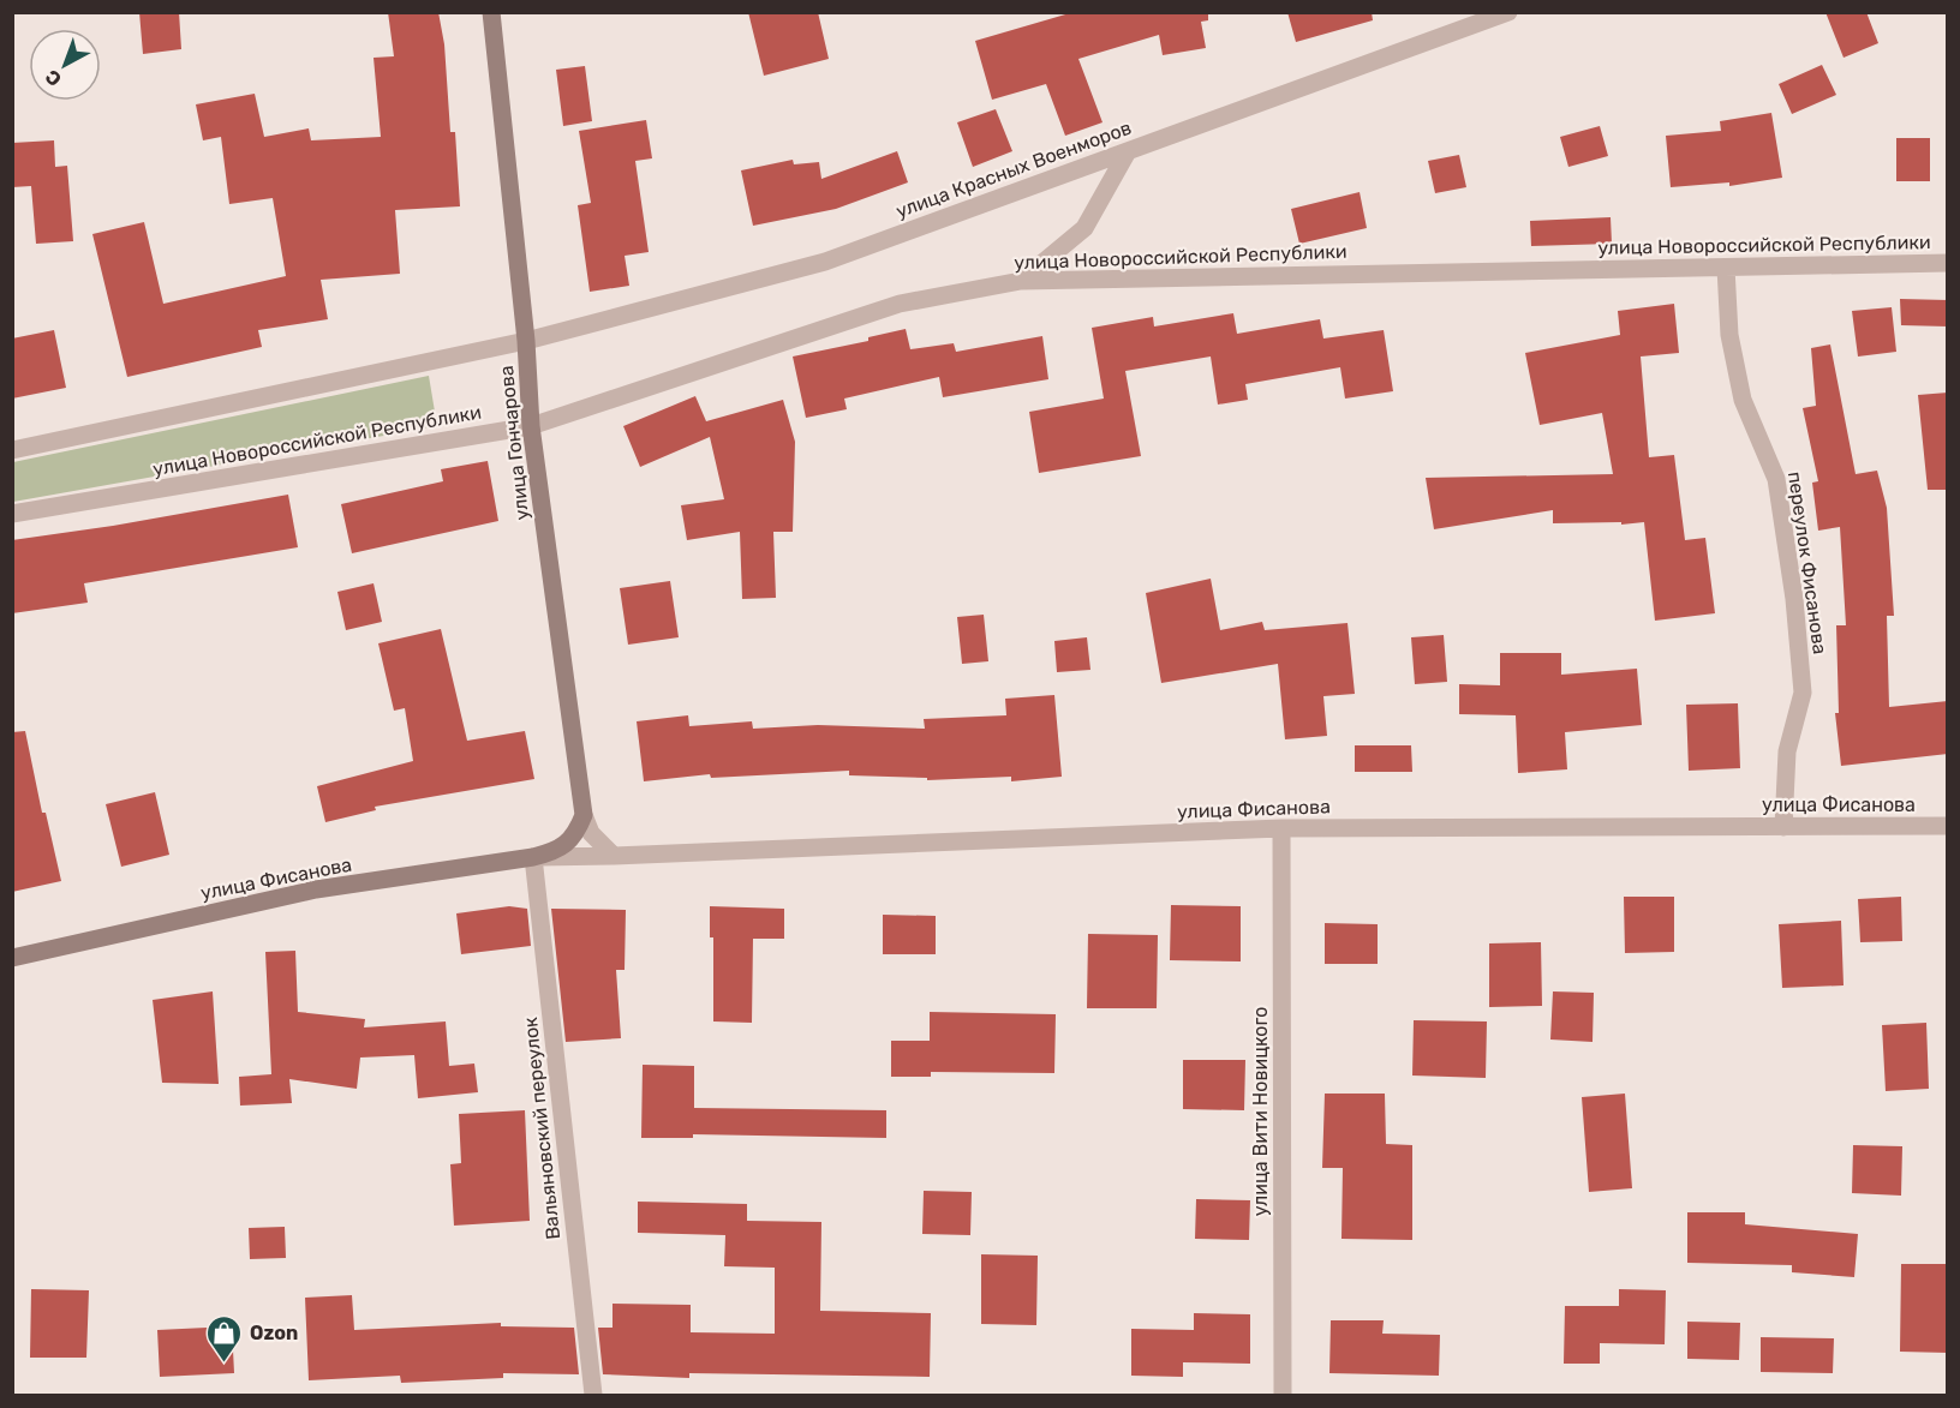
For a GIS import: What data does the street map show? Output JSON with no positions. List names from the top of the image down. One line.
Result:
{"streets":{"street":["улица Красных Военморов","улица Новороссийской Республики","улица Гончарова","переулок Фисанова","улица Фисанова","улица Вити Новицкого","Вальяновский переулок"]},"crossings":[["улица Красных Военморов","улица Гончарова"],["улица Новороссийской Республики","улица Гончарова"],["улица Новороссийской Республики","переулок Фисанова"],["переулок Фисанова","улица Фисанова"],["улица Фисанова","улица Вити Новицкого"],["улица Фисанова","Вальяновский переулок"]],"places":{"shop":["Ozon"]},"north":"bottom left"}
